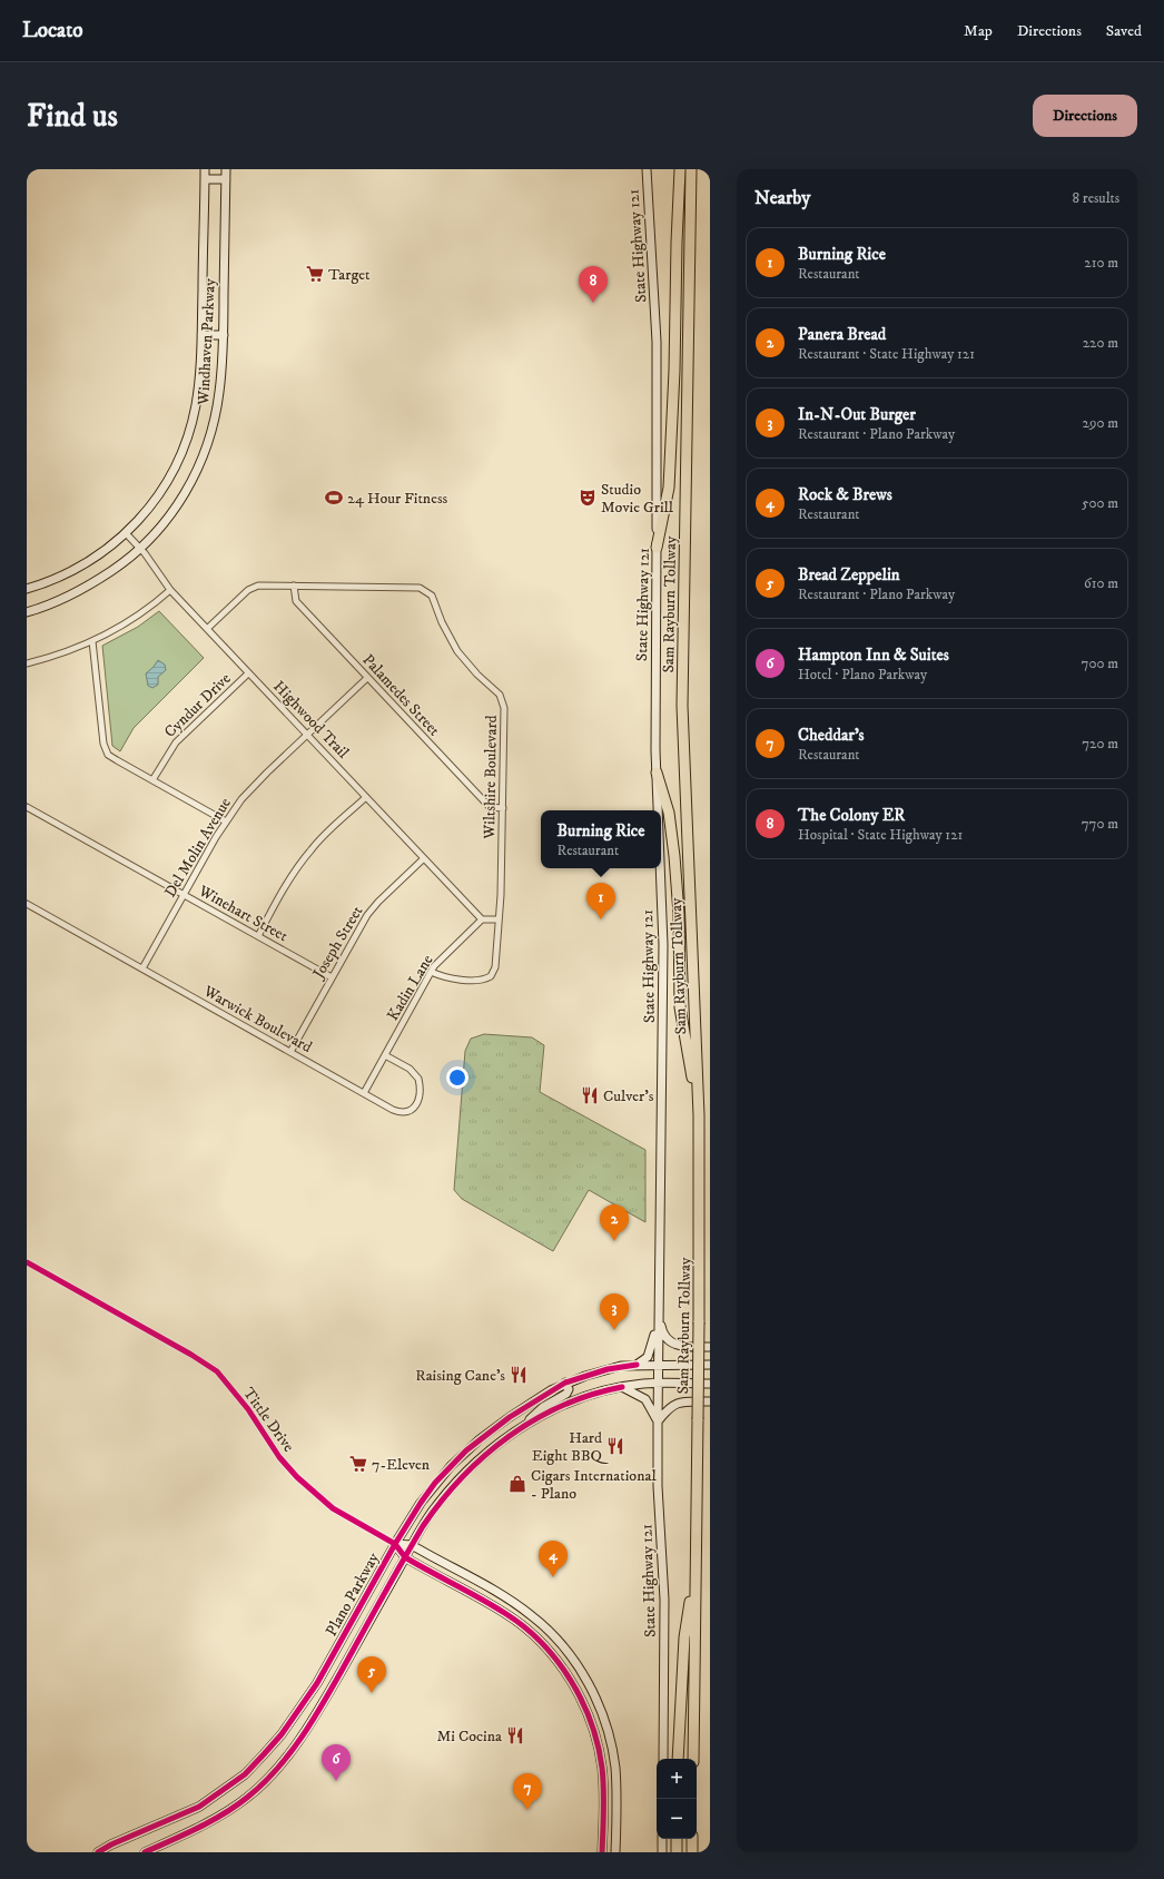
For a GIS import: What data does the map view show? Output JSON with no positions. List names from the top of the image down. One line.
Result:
{"streets":{"highway":["Sam Rayburn Tollway"],"main road":["State Highway 121","Windhaven Parkway","Plano Parkway"],"street":["Palamedes Street","Cyndur Drive","Highwood Trail","Wiltshire Boulevard","Del Molin Avenue","Winehart Street","Joseph Street","Kadin Lane","Warwick Boulevard","Tittle Drive"]},"crossings":[["State Highway 121","Plano Parkway"],["Windhaven Parkway","Highwood Trail"],["Palamedes Street","Wiltshire Boulevard"],["Palamedes Street","Del Molin Avenue"],["Cyndur Drive","Highwood Trail"],["Highwood Trail","Wiltshire Boulevard"],["Highwood Trail","Del Molin Avenue"],["Highwood Trail","Joseph Street"],["Highwood Trail","Kadin Lane"],["Wiltshire Boulevard","Kadin Lane"],["Del Molin Avenue","Winehart Street"],["Del Molin Avenue","Warwick Boulevard"],["Winehart Street","Joseph Street"],["Joseph Street","Warwick Boulevard"],["Kadin Lane","Warwick Boulevard"],["Tittle Drive","Plano Parkway"]],"places":{"supermarket":["Target","7-Eleven"],"sports":["24 Hour Fitness"],"theatre":["Studio Movie Grill"],"restaurant":["Culver's","Raising Cane's","Hard Eight BBQ","Mi Cocina"],"shop":["Cigars International - Plano"]},"page":{"header":"Locato","nav":["Map","Directions","Saved"],"buttons":"Directions","title":"Find us","heading":["Nearby","8 results"],"list":[{"mark":"1","name":"Burning Rice","note":"Restaurant","value":"210 m"},{"mark":"2","name":"Panera Bread","note":"Restaurant · State Highway 121","value":"220 m"},{"mark":"3","name":"In-N-Out Burger","note":"Restaurant · Plano Parkway","value":"290 m"},{"mark":"4","name":"Rock & Brews","note":"Restaurant","value":"500 m"},{"mark":"5","name":"Bread Zeppelin","note":"Restaurant · Plano Parkway","value":"610 m"},{"mark":"6","name":"Hampton Inn & Suites","note":"Hotel · Plano Parkway","value":"700 m"},{"mark":"7","name":"Cheddar's","note":"Restaurant","value":"720 m"},{"mark":"8","name":"The Colony ER","note":"Hospital · State Highway 121","value":"770 m"}],"pins":["8","1","2","3","4","5","6","7"],"popup":["Burning Rice","Restaurant"],"map_buttons":["+","−"]}}
